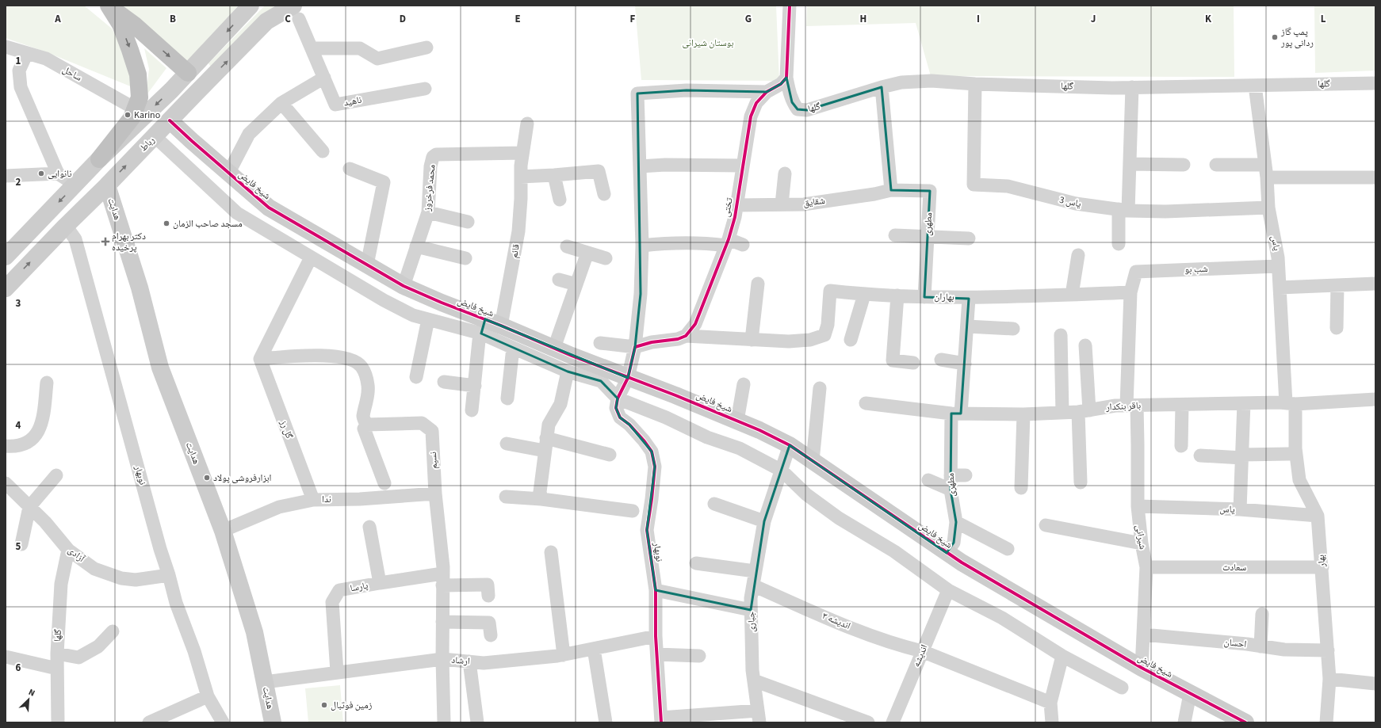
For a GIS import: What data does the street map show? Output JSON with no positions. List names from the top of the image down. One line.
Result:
{"streets":{"main road":["رباط","شیخ فایض","هدایت"],"street":["ساحل","گلها","ناهید","محمد فرخروز","شقایق","یاس 3","تختی","مطهری","یاس","قائم","شب بو","بهاران","باقر بنکدار","گل رز","نسیم","نوبهار","ندا","شیرانی","آزادی","بهار","سعادت","پارسا","اندیشه ۳","جباری","احسان","اندیشه","ارشاد"]},"crossings":[["گلها","یاس 3"],["گلها","تختی"],["گلها","یاس"],["گلها","آزادی"],["ناهید","رباط"],["رباط","شیخ فایض"],["رباط","هدایت"],["رباط","نوبهار"],["شیخ فایض","محمد فرخروز"],["شیخ فایض","مطهری"],["شیخ فایض","قائم"],["شیخ فایض","نوبهار"],["شیخ فایض","شیرانی"],["شیخ فایض","جباری"],["شیخ فایض","اندیشه"],["محمد فرخروز","قائم"],["شقایق","تختی"],["شقایق","مطهری"],["یاس 3","یاس"],["تختی","بهاران"],["هدایت","ندا"],["هدایت","ارشاد"],["مطهری","بهاران"],["مطهری","باقر بنکدار"],["یاس","شب بو"],["یاس","باقر بنکدار"],["یاس","شیرانی"],["یاس","بهار"],["شب بو","بهاران"],["باقر بنکدار","شیرانی"],["باقر بنکدار","بهار"],["گل رز","ندا"],["نسیم","ندا"],["نسیم","پارسا"],["نسیم","ارشاد"],["نوبهار","آزادی"],["نوبهار","ارشاد"],["شیرانی","سعادت"],["شیرانی","احسان"],["بهار","سعادت"],["بهار","احسان"],["پارسا","ارشاد"],["اندیشه ۳","جباری"],["اندیشه ۳","اندیشه"]],"parks":["بوستان شیرانی"],"places":{"other":["پمپ گاز ردانی پور","Karino","نانوایی","مسجد صاحب الزمان","ابزارفروشی پولاد","زمین فوتبال"],"health":["دکتر بهرام پرخیده"]},"north":"top right","grid":{"columns":["A","B","C","D","E","F","G","H","I","J","K","L"],"rows":["1","2","3","4","5","6"]}}
